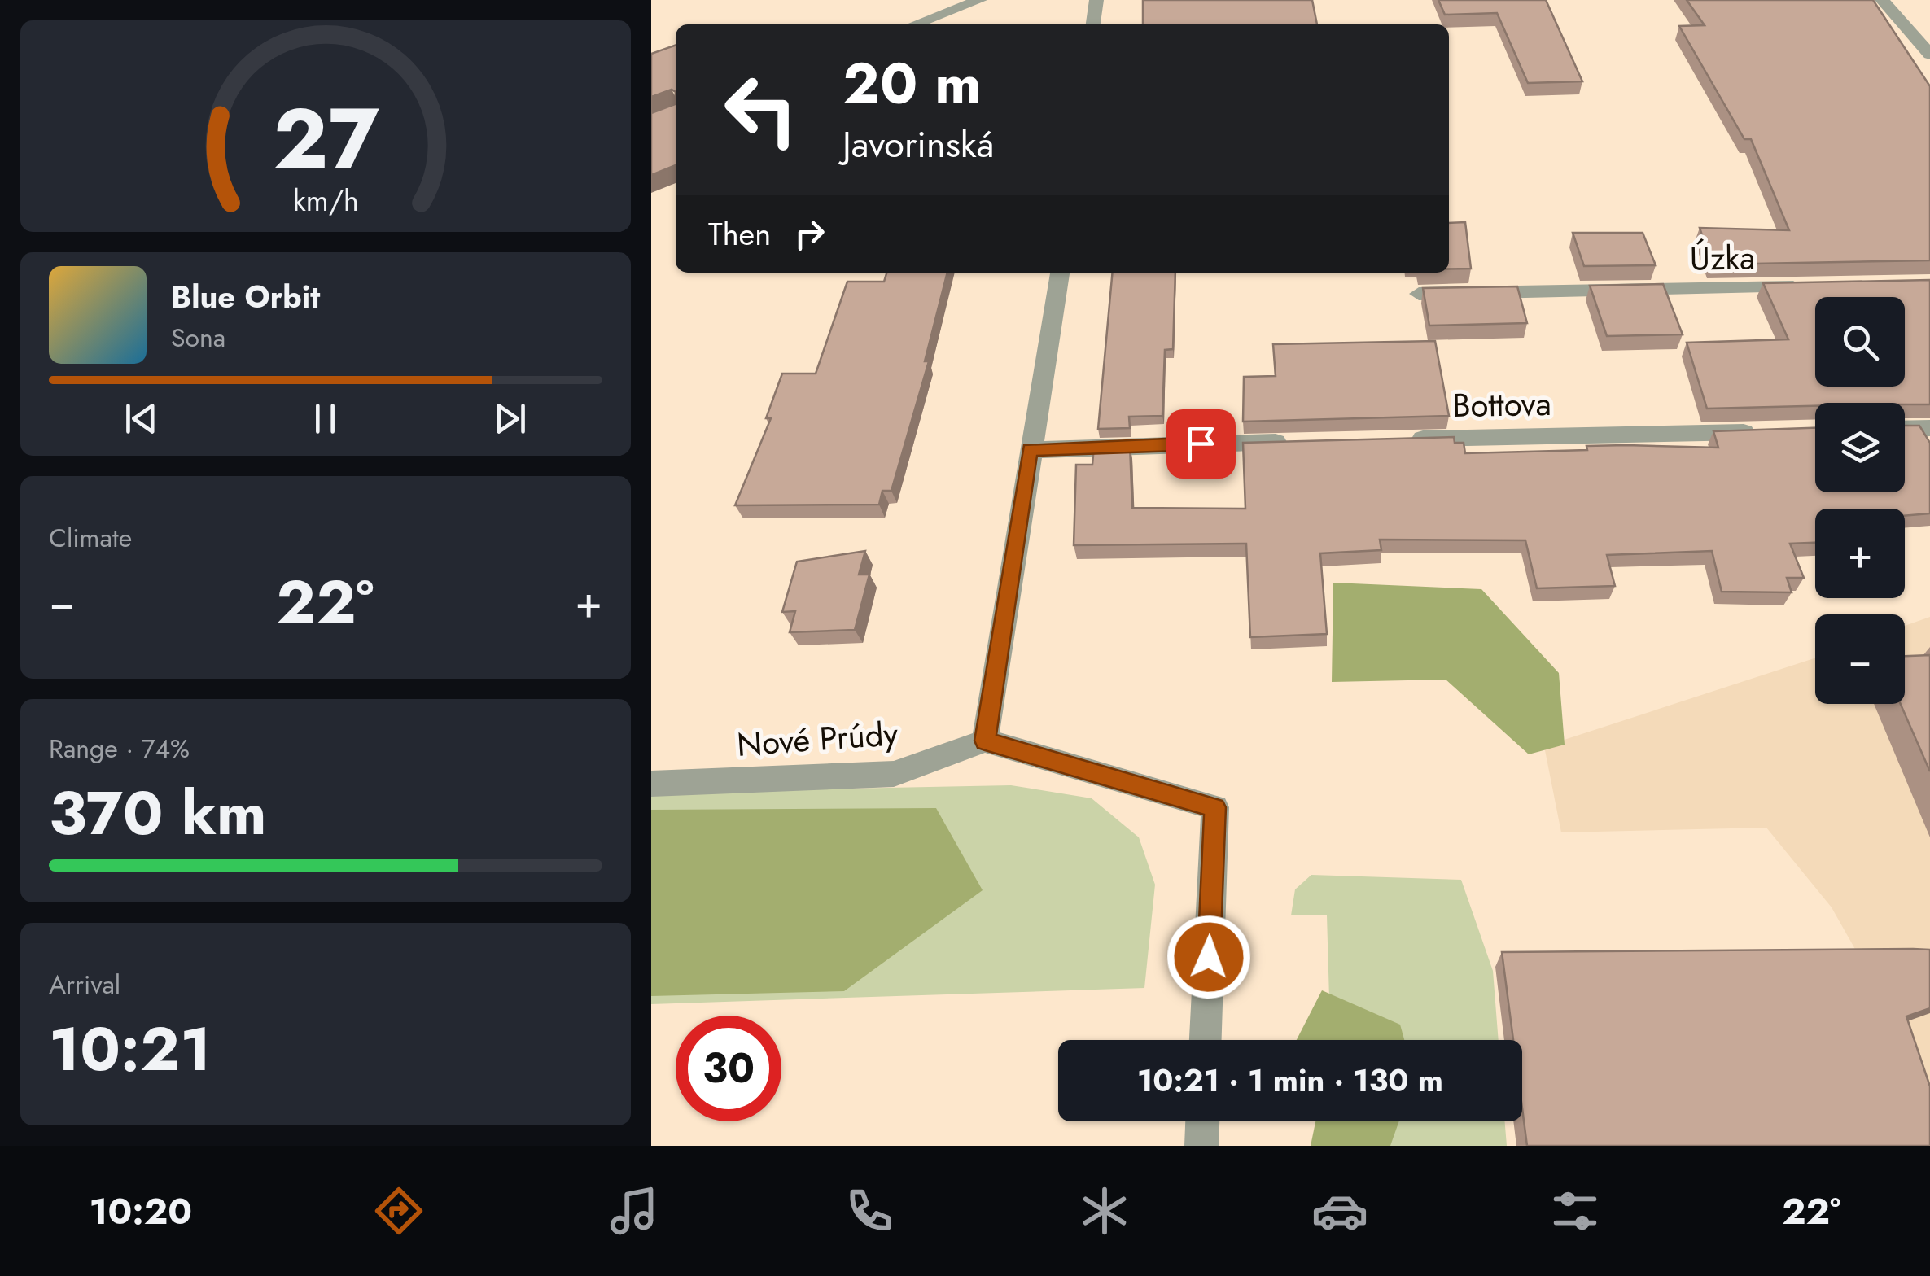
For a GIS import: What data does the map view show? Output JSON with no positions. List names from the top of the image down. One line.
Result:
{"streets":{"street":["Úzka","Bottova","Nové Prúdy"]},"page":{"turn":["20 m","Javorinská"],"then":"Then","song":["Blue Orbit","Sona"],"map_buttons":["+","−"],"tile":["Climate",["Range · 74%","370 km"],["Arrival","10:21"]],"heat":["−","22°","+"],"limit":"30","trip":"10:21 · 1 min · 130 m","tabs":["10:20","22°"],"gauge":["27","km/h"]}}
